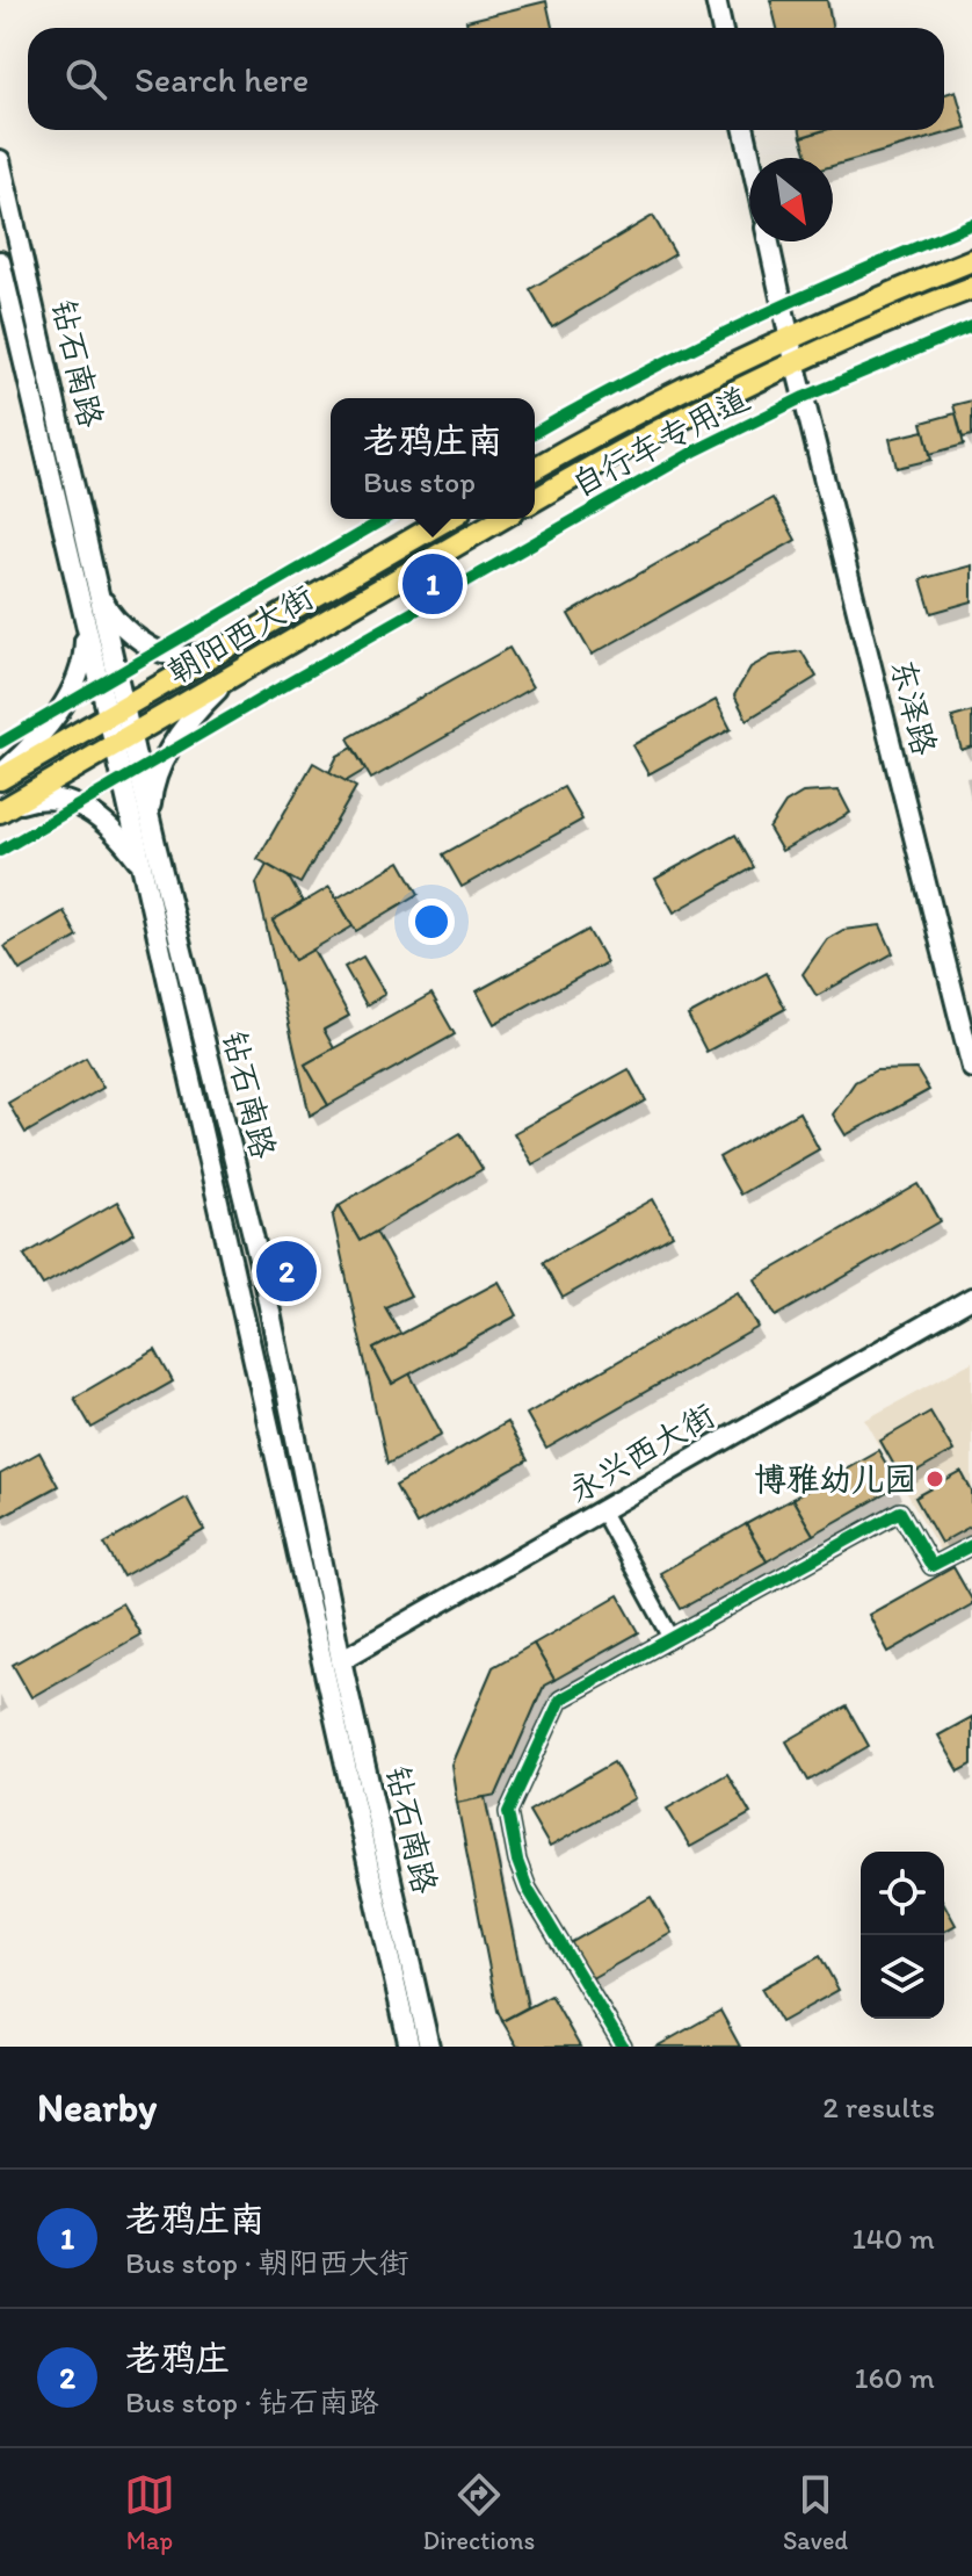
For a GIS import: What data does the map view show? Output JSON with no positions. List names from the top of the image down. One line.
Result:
{"streets":{"main road":["钻石南路","朝阳西大街","东泽路","永兴西大街"],"cycle path":["自行车专用道"]},"crossings":[["钻石南路","朝阳西大街"],["钻石南路","永兴西大街"]],"places":["博雅幼儿园"],"north":"bottom right","page":{"search":"Search here","popup":["老鸦庄南","Bus stop"],"pins":["1","2"],"heading":["Nearby","2 results"],"list":[{"mark":"1","name":"老鸦庄南","note":"Bus stop · 朝阳西大街","value":"140 m"},{"mark":"2","name":"老鸦庄","note":"Bus stop · 钻石南路","value":"160 m"}],"nav":["Map","Directions","Saved"]}}
